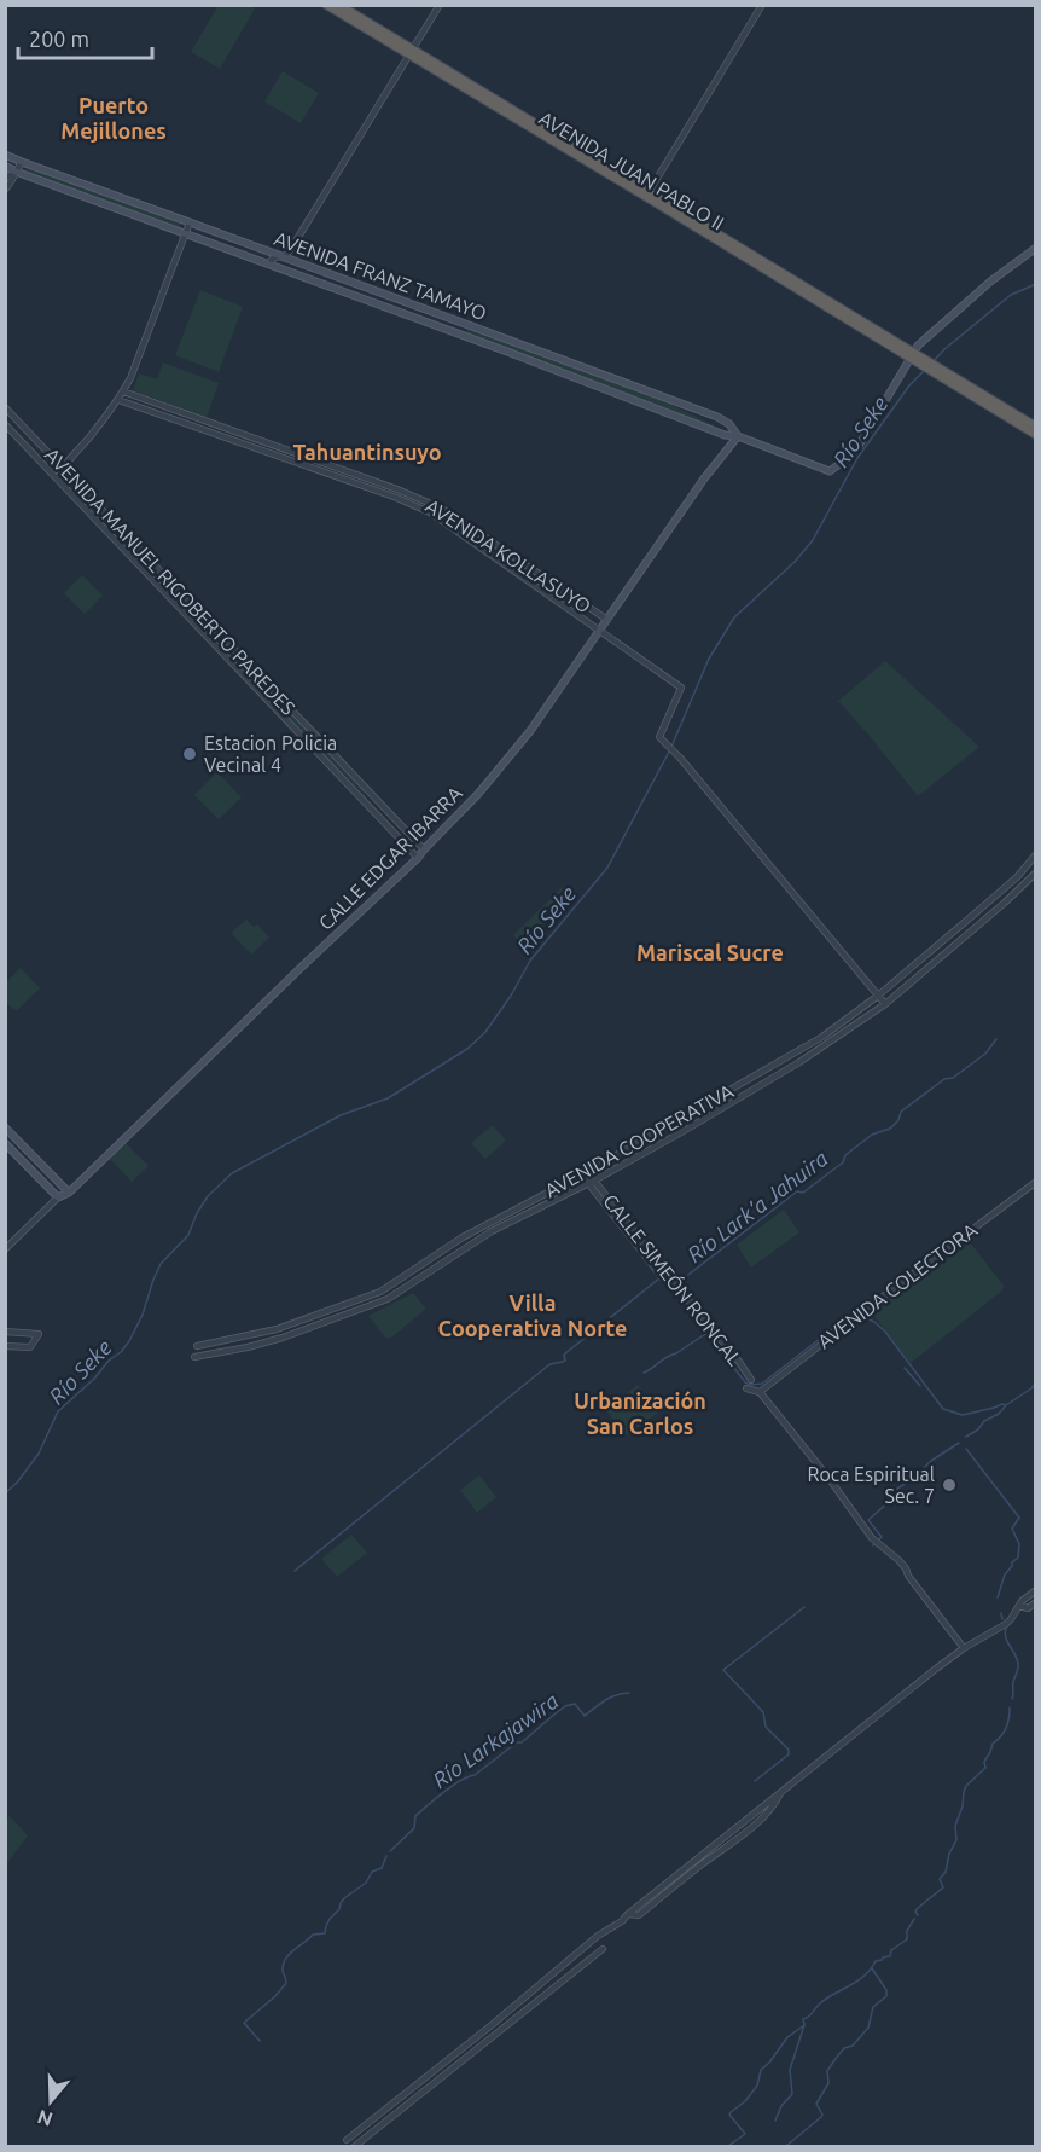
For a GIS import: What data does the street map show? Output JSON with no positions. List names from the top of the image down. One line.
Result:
{"streets":{"highway":["AVENIDA JUAN PABLO II"],"main road":["AVENIDA FRANZ TAMAYO","CALLE EDGAR IBARRA"],"street":["AVENIDA KOLLASUYO","AVENIDA MANUEL RIGOBERTO PAREDES","AVENIDA COOPERATIVA","CALLE SIMEÓN RONCAL","AVENIDA COLECTORA"]},"crossings":[["AVENIDA JUAN PABLO II","AVENIDA FRANZ TAMAYO"],["AVENIDA FRANZ TAMAYO","CALLE EDGAR IBARRA"],["AVENIDA KOLLASUYO","CALLE EDGAR IBARRA"],["AVENIDA KOLLASUYO","AVENIDA COOPERATIVA"],["AVENIDA MANUEL RIGOBERTO PAREDES","CALLE EDGAR IBARRA"],["AVENIDA COOPERATIVA","CALLE SIMEÓN RONCAL"],["CALLE SIMEÓN RONCAL","AVENIDA COLECTORA"]],"districts":["Puerto Mejillones","Tahuantinsuyo","Mariscal Sucre","Villa Cooperativa Norte","Urbanización San Carlos"],"water":["Río Seke","Río Lark’a Jahuira","Río Larkajawira"],"places":["Estacion Policia Vecinal 4","Roca Espiritual Sec. 7"],"scale_bar":"200 m","north":"bottom"}
